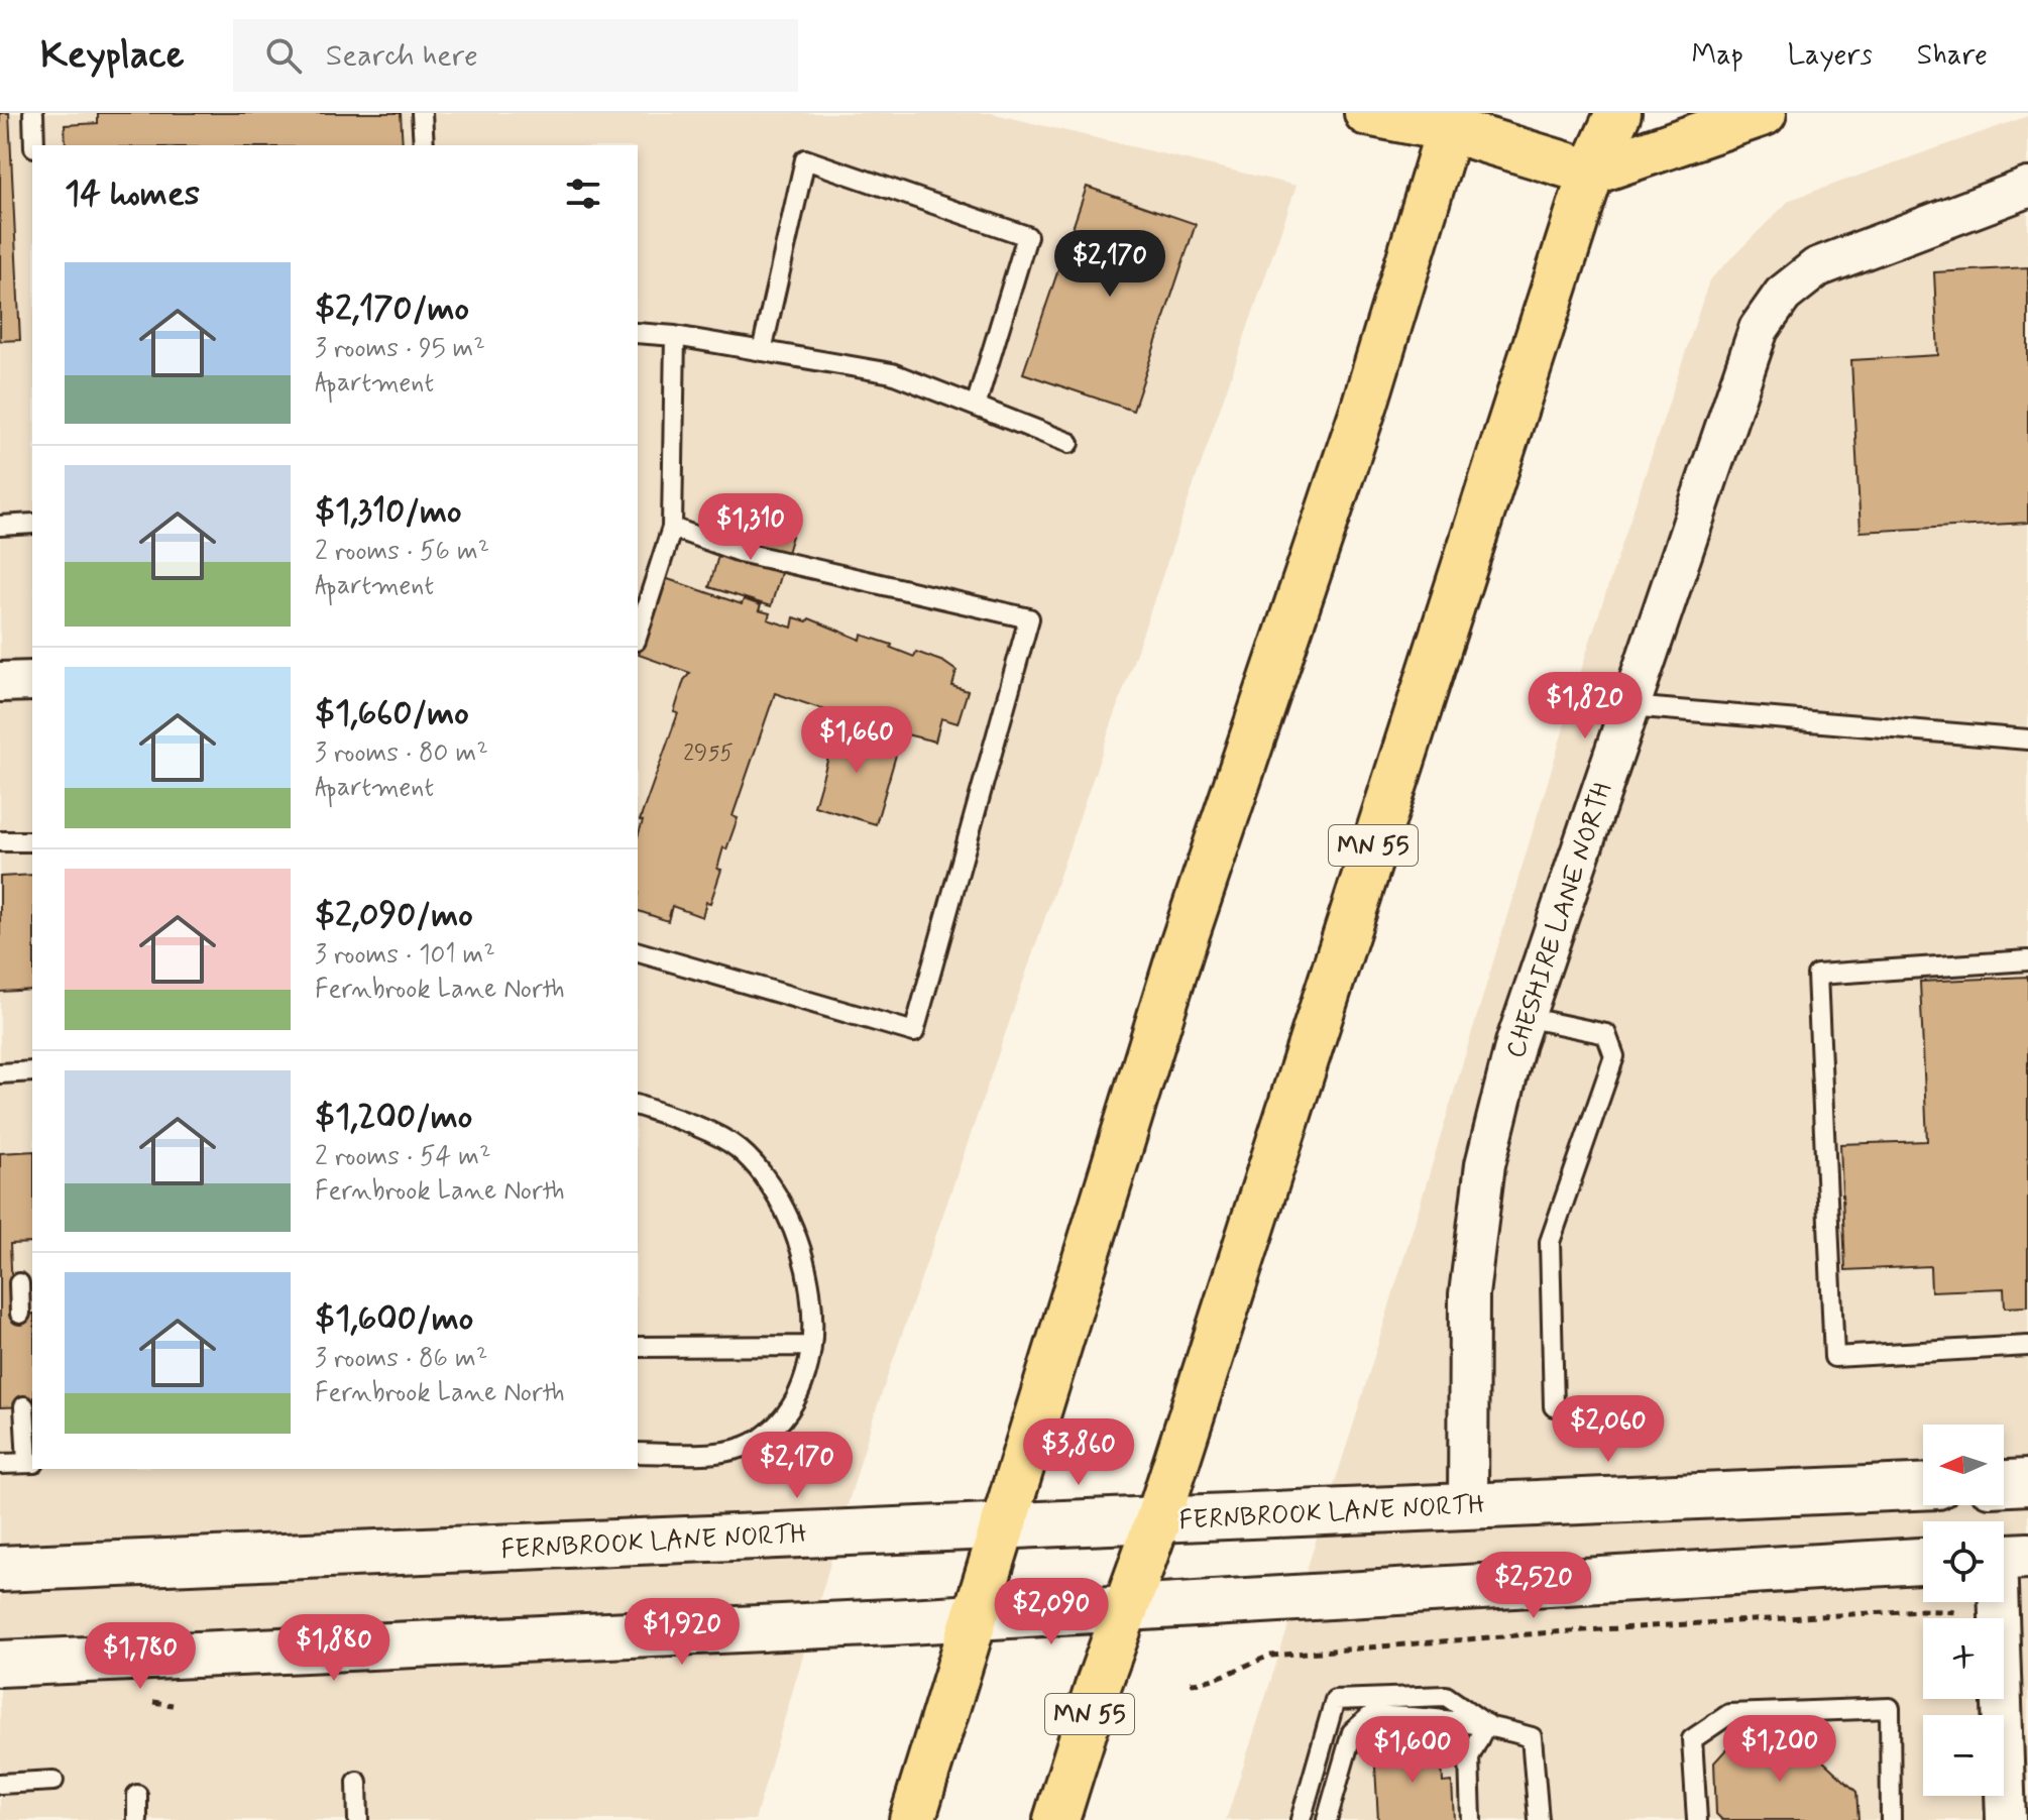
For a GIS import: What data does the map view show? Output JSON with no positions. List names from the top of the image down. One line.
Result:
{"streets":{"main road":["MN 55"],"street":["CHESHIRE LANE NORTH","FERNBROOK LANE NORTH"]},"crossings":[["MN 55","FERNBROOK LANE NORTH"],["CHESHIRE LANE NORTH","FERNBROOK LANE NORTH"]],"house_numbers":["2955"],"north":"left","page":{"header":"Keyplace","search":"Search here","nav":["Map","Layers","Share"],"heading":"14 homes","price":["$2,170","$1,310","$1,820","$1,660","$2,060","$3,860","$2,170","$2,520","$2,090","$1,920","$1,880","$1,780","$1,200","$1,600"],"list":[{"name":"$2,170/mo","note":"3 rooms · 95 m² · Apartment"},{"name":"$1,310/mo","note":"2 rooms · 56 m² · Apartment"},{"name":"$1,660/mo","note":"3 rooms · 80 m² · Apartment"},{"name":"$2,090/mo","note":"3 rooms · 101 m² · Fernbrook Lane North"},{"name":"$1,200/mo","note":"2 rooms · 54 m² · Fernbrook Lane North"},{"name":"$1,600/mo","note":"3 rooms · 86 m² · Fernbrook Lane North"}],"map_buttons":["+","−"]}}
